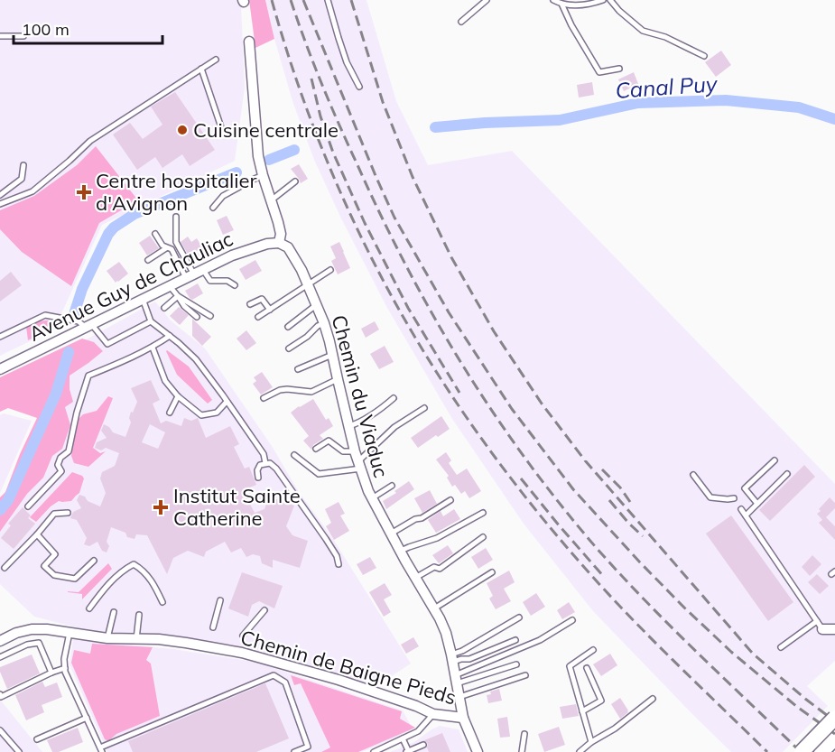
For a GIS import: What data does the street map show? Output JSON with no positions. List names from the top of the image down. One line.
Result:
{"streets":{"street":["Avenue Guy de Chauliac","Chemin du Viaduc","Chemin de Baigne Pieds"]},"crossings":[["Avenue Guy de Chauliac","Chemin du Viaduc"],["Chemin du Viaduc","Chemin de Baigne Pieds"]],"water":["Canal Puy"],"places":{"other":["Cuisine centrale"],"health":["Centre hospitalier d'Avignon","Institut Sainte Catherine"]},"scale_bar":"100 m"}
